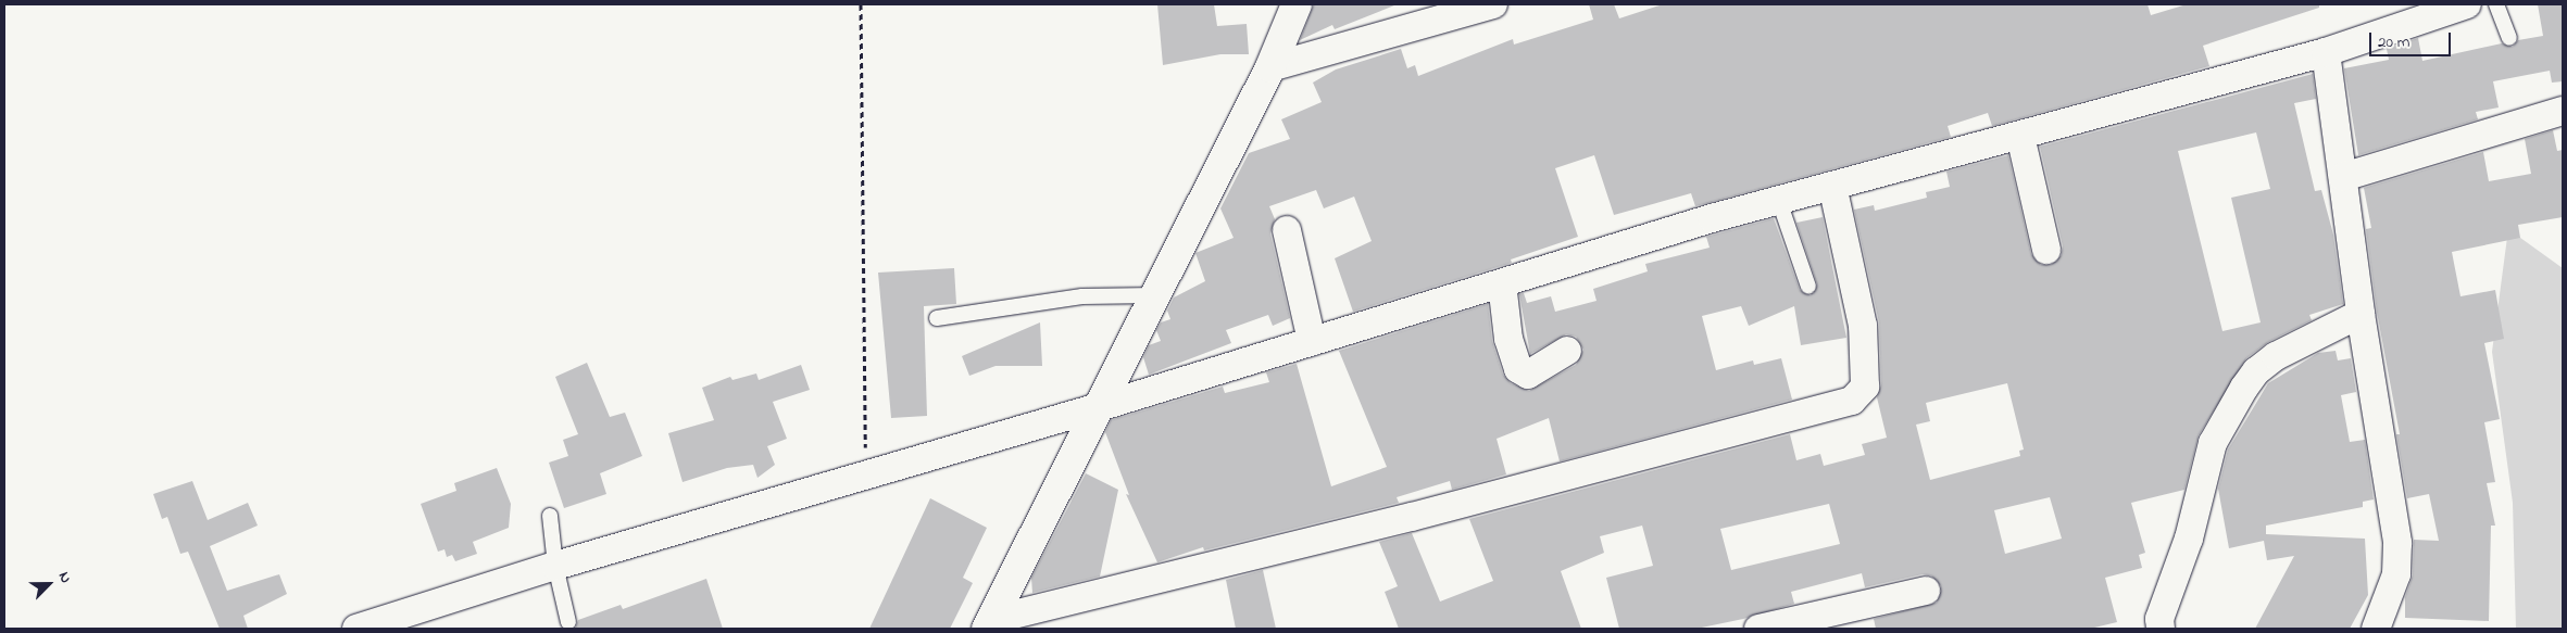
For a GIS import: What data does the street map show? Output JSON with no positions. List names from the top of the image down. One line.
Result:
{"scale_bar":"20 m","north":"top right"}
